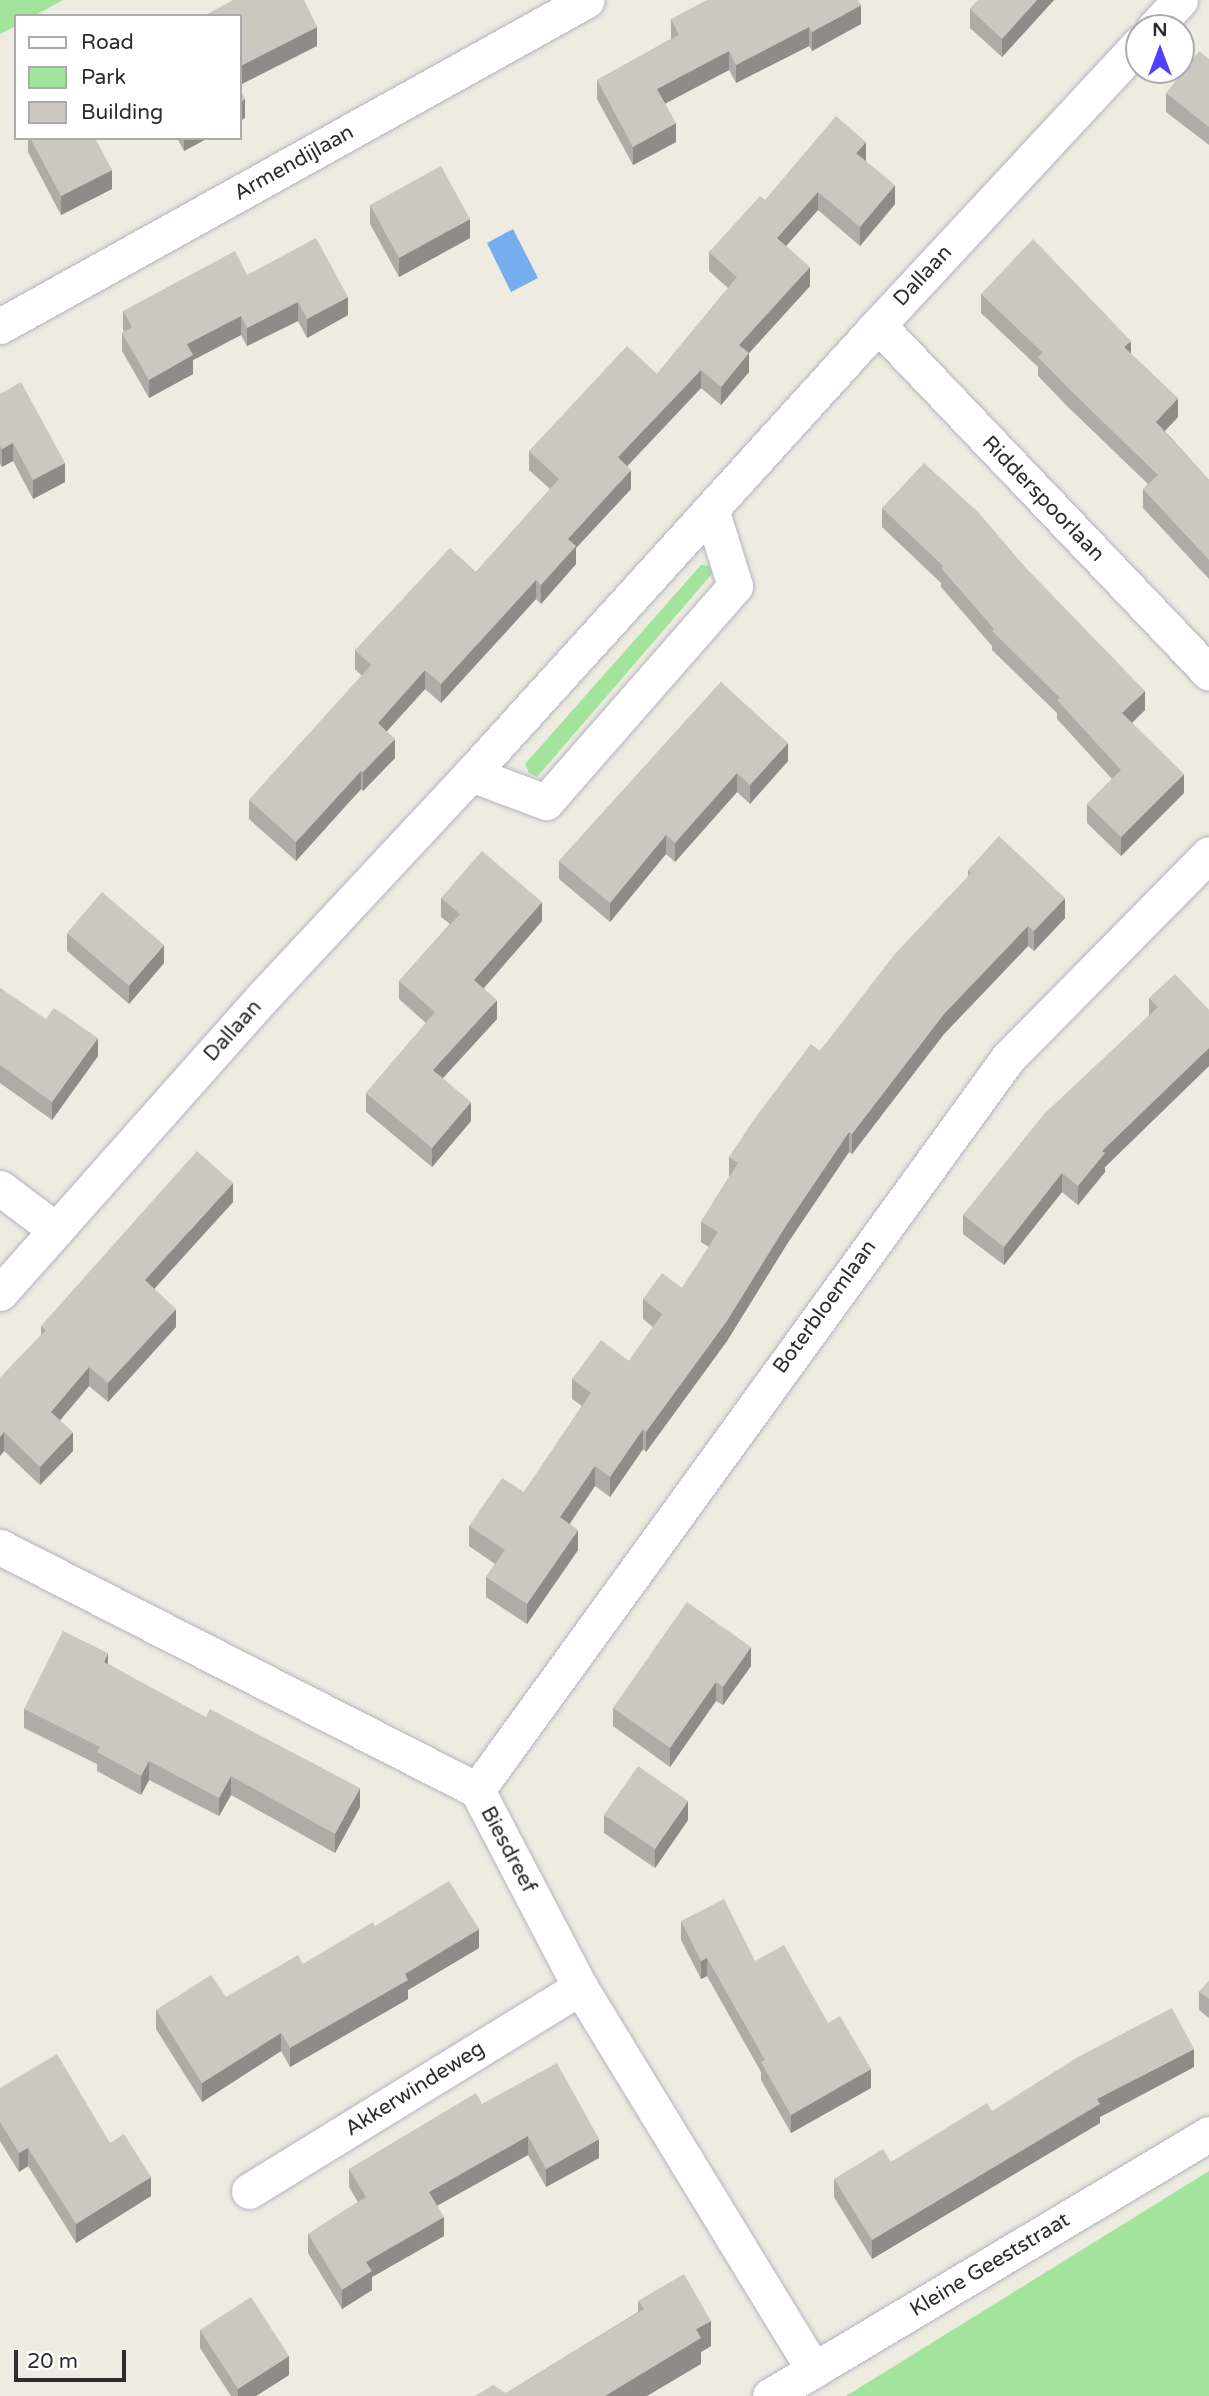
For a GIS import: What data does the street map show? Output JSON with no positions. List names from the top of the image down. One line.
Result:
{"streets":{"street":["Armendijlaan","Dallaan","Ridderspoorlaan","Boterbloemlaan","Biesdreef","Akkerwindeweg","Kleine Geeststraat"]},"crossings":[["Dallaan","Ridderspoorlaan"],["Boterbloemlaan","Biesdreef"],["Biesdreef","Akkerwindeweg"],["Biesdreef","Kleine Geeststraat"]],"legend":["Road","Park","Building"],"scale_bar":"20 m","north":"top"}
